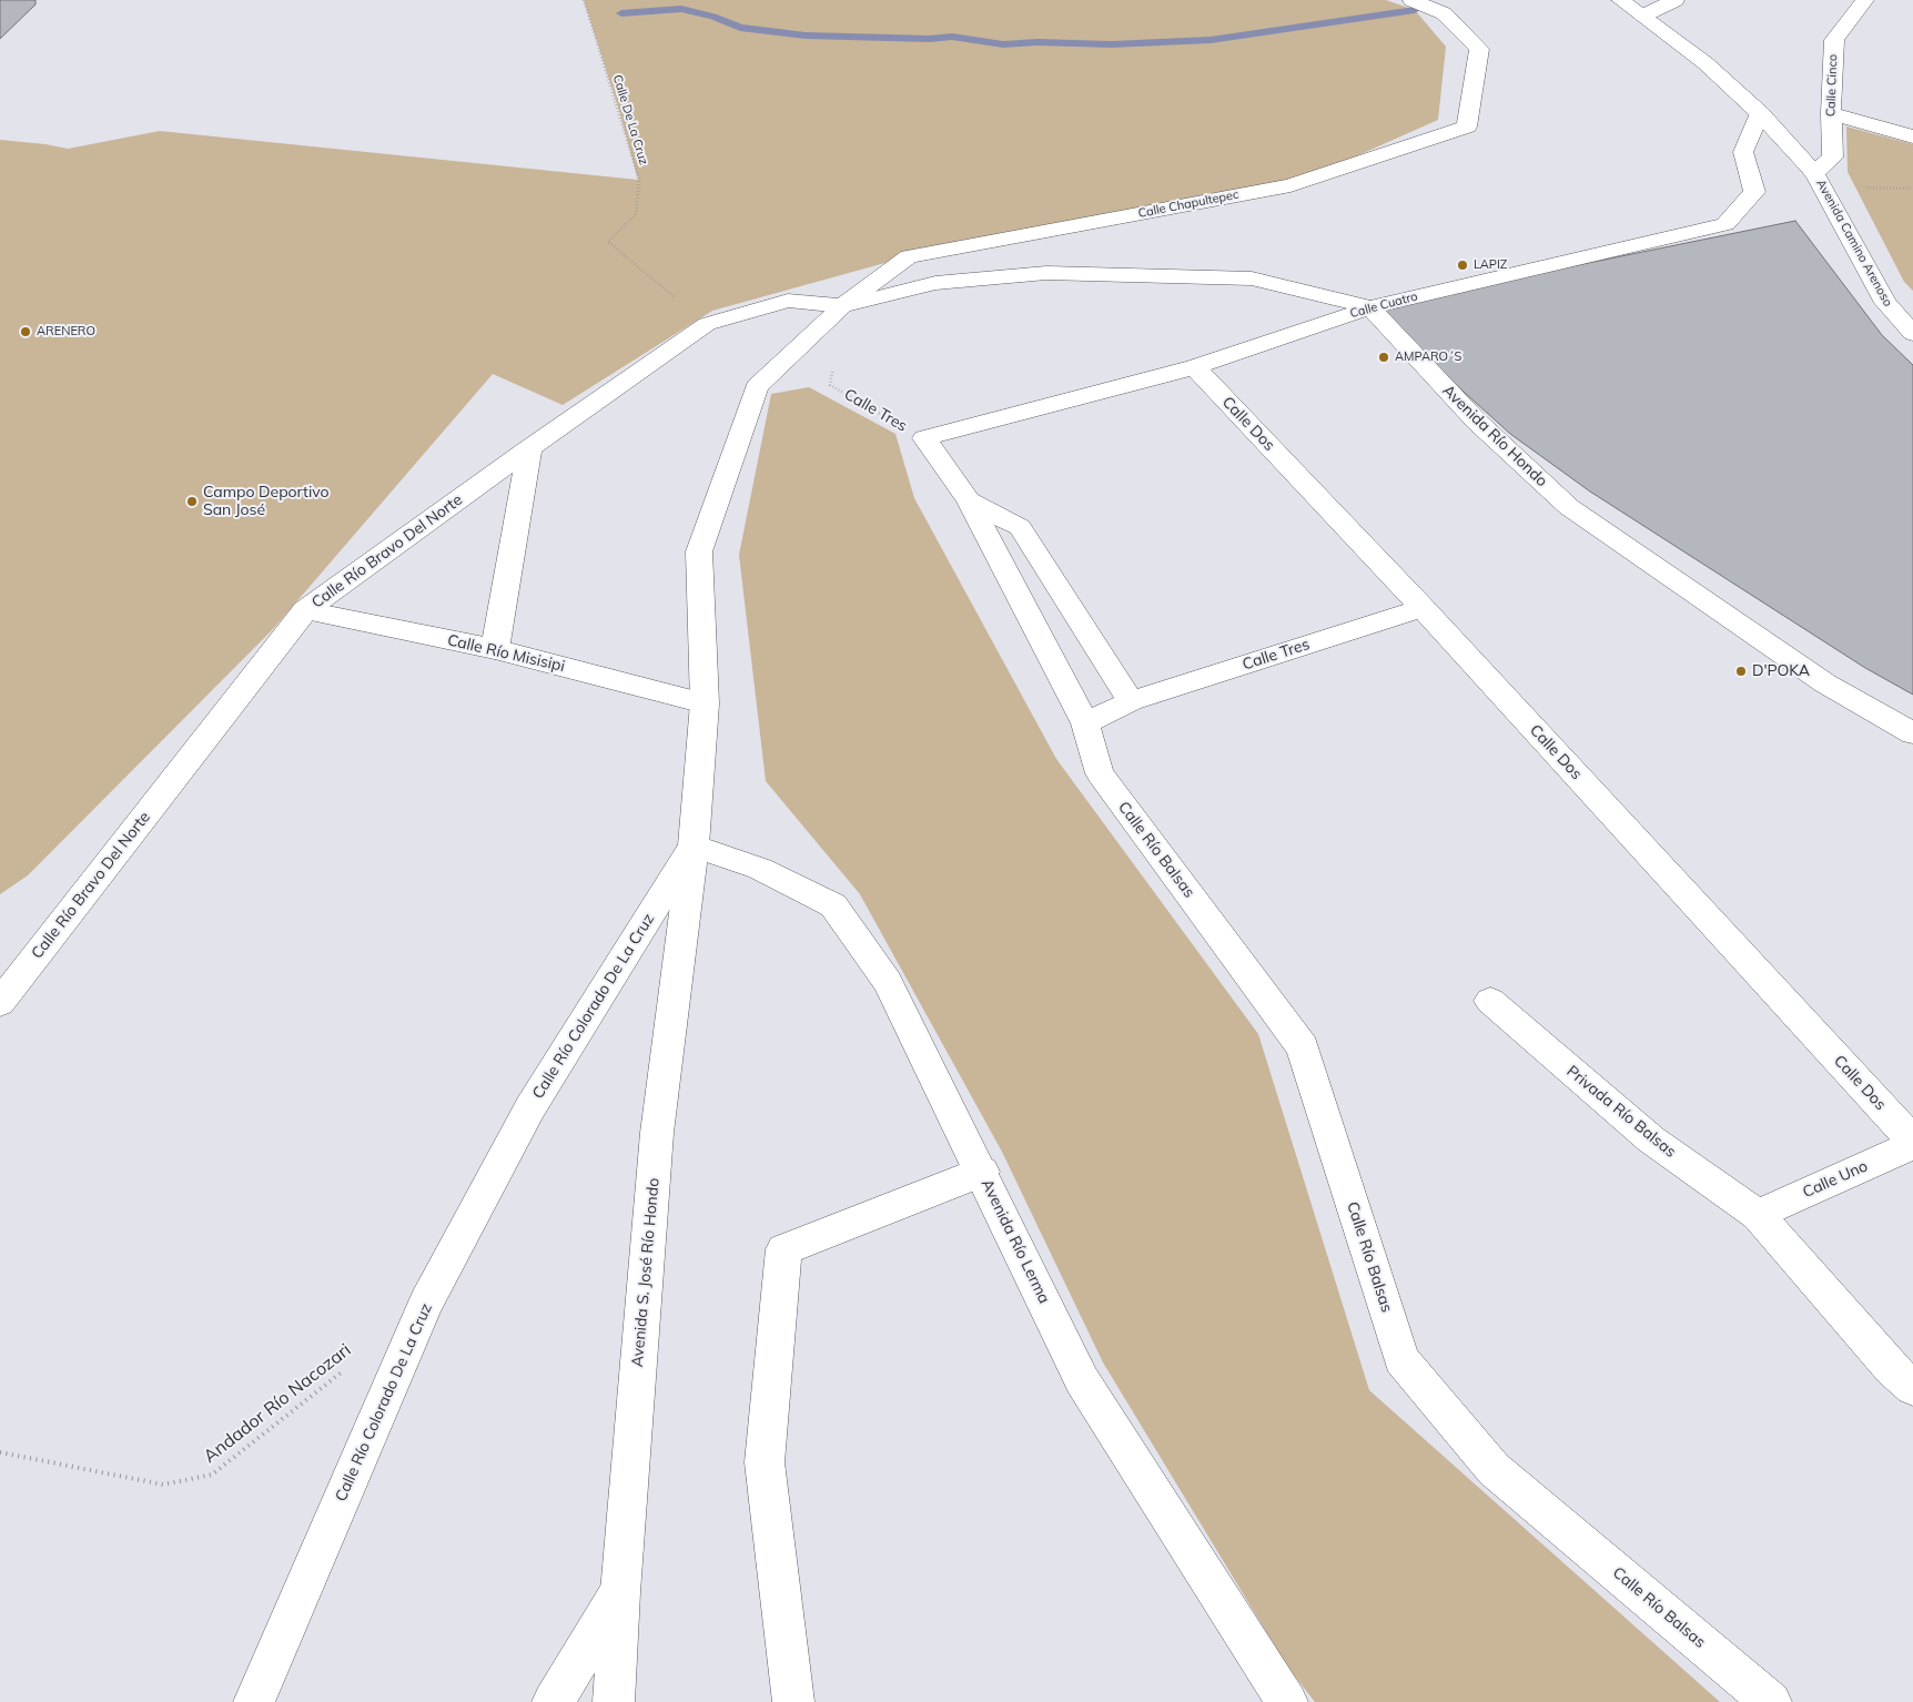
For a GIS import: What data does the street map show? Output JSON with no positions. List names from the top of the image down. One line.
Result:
{"streets":{"street":["Calle Cinco","Calle Chapultepec","Avenida Camino Arenoso","Calle Cuatro","Calle Tres","Calle Dos","Avenida Río Hondo","Calle Río Bravo Del Norte","Calle Río Misisipi","Calle Río Balsas","Calle Río Colorado De La Cruz","Privada Río Balsas","Calle Uno","Avenida Río Lerma","Avenida S. José Río Hondo"],"path":["Calle De La Cruz","Andador Río Nacozari"]},"crossings":[["Calle Cinco","Avenida Camino Arenoso"],["Calle De La Cruz","Calle Río Bravo Del Norte"],["Calle Chapultepec","Calle Tres"],["Calle Chapultepec","Calle Río Bravo Del Norte"],["Calle Chapultepec","Calle Río Colorado De La Cruz"],["Avenida Camino Arenoso","Calle Cuatro"],["Calle Cuatro","Calle Tres"],["Calle Cuatro","Calle Dos"],["Calle Cuatro","Avenida Río Hondo"],["Calle Tres","Calle Dos"],["Calle Tres","Calle Río Bravo Del Norte"],["Calle Tres","Calle Río Balsas"],["Calle Tres","Calle Río Colorado De La Cruz"],["Calle Río Bravo Del Norte","Calle Río Misisipi"],["Calle Río Bravo Del Norte","Calle Río Colorado De La Cruz"],["Calle Río Misisipi","Calle Río Colorado De La Cruz"],["Calle Río Colorado De La Cruz","Avenida Río Lerma"],["Calle Río Colorado De La Cruz","Avenida S. José Río Hondo"],["Privada Río Balsas","Calle Uno"],["Avenida Río Lerma","Avenida S. José Río Hondo"]],"places":["LAPIZ","ARENERO","AMPARO´S","Campo Deportivo San José","D'POKA"]}
